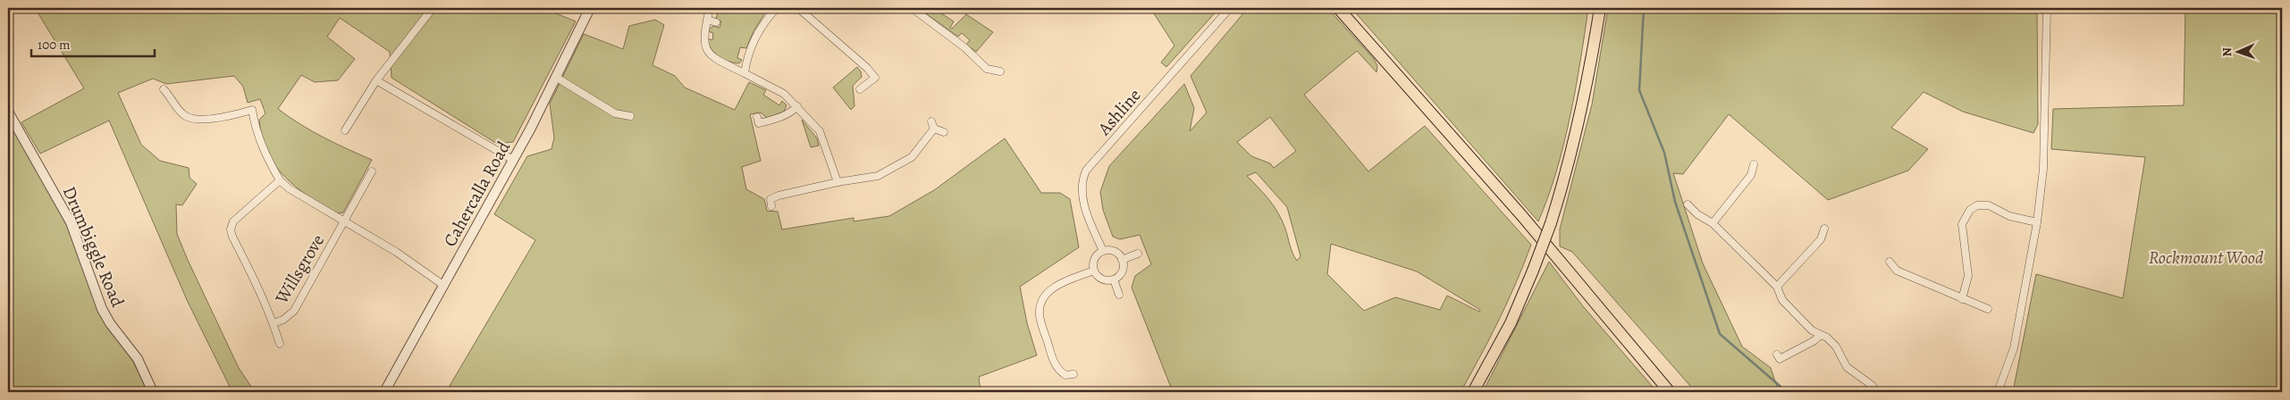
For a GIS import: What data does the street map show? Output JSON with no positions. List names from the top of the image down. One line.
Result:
{"streets":{"street":["Ashline","Cahercalla Road","Drumbiggle Road","Willsgrove"]},"crossings":[["Cahercalla Road","Willsgrove"]],"parks":["Rockmount Wood"],"scale_bar":"100 m","north":"left"}
